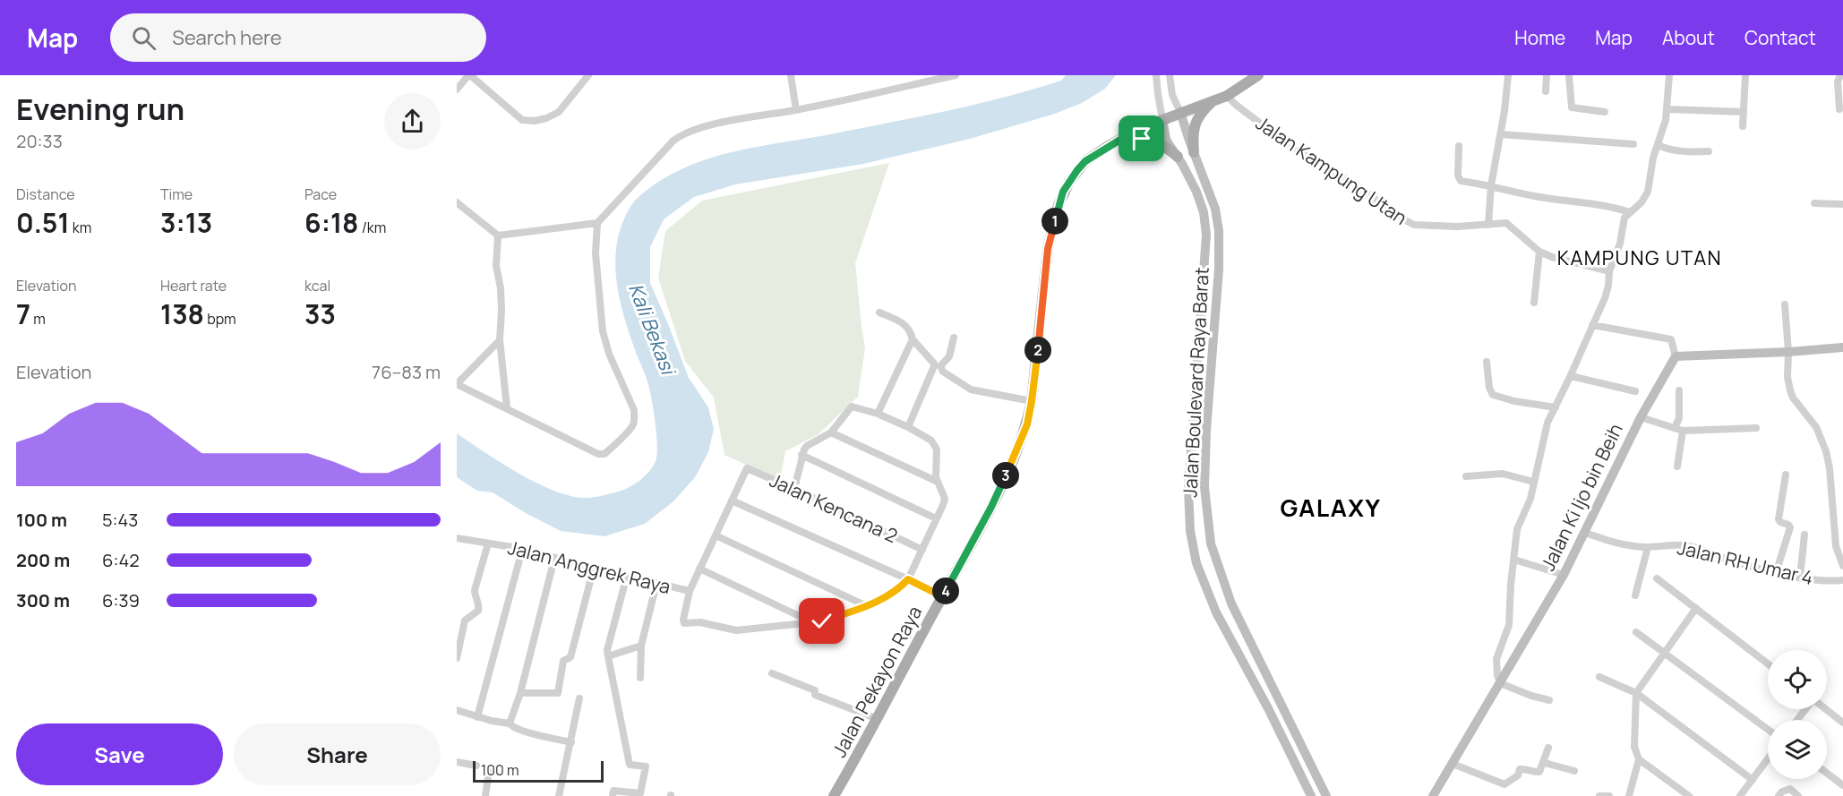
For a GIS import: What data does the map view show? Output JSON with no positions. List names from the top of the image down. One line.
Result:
{"streets":{"main road":["Jalan Boulevard Raya Barat","Jalan Ki Ijo bin Beih","Jalan Pekayon Raya"],"street":["Jalan Kampung Utan","Jalan Kencana 2","Jalan RH Umar 4","Jalan Anggrek Raya"]},"crossings":[["Jalan Kampung Utan","Jalan Pekayon Raya"],["Jalan Boulevard Raya Barat","Jalan Pekayon Raya"],["Jalan Ki Ijo bin Beih","Jalan RH Umar 4"]],"districts":["KAMPUNG UTAN","GALAXY"],"water":["Kali Bekasi"],"scale_bar":"100 m","page":{"header":"Map","search":"Search here","nav":["Home","Map","About","Contact"],"heading":["Evening run","20:33"],"stats":[["Distance","0.51 km"],["Time","3:13"],["Pace","6:18 /km"],["Elevation","7 m"],["Heart rate","138 bpm"],["kcal","33"]],"pins":["1","2","3","4"],"chart":["Elevation","76–83 m"],"list":[{"name":"100 m","note":"5:43"},{"name":"200 m","note":"6:42"},{"name":"300 m","note":"6:39"}],"buttons":["Save","Share"],"scale":"100 m"}}
